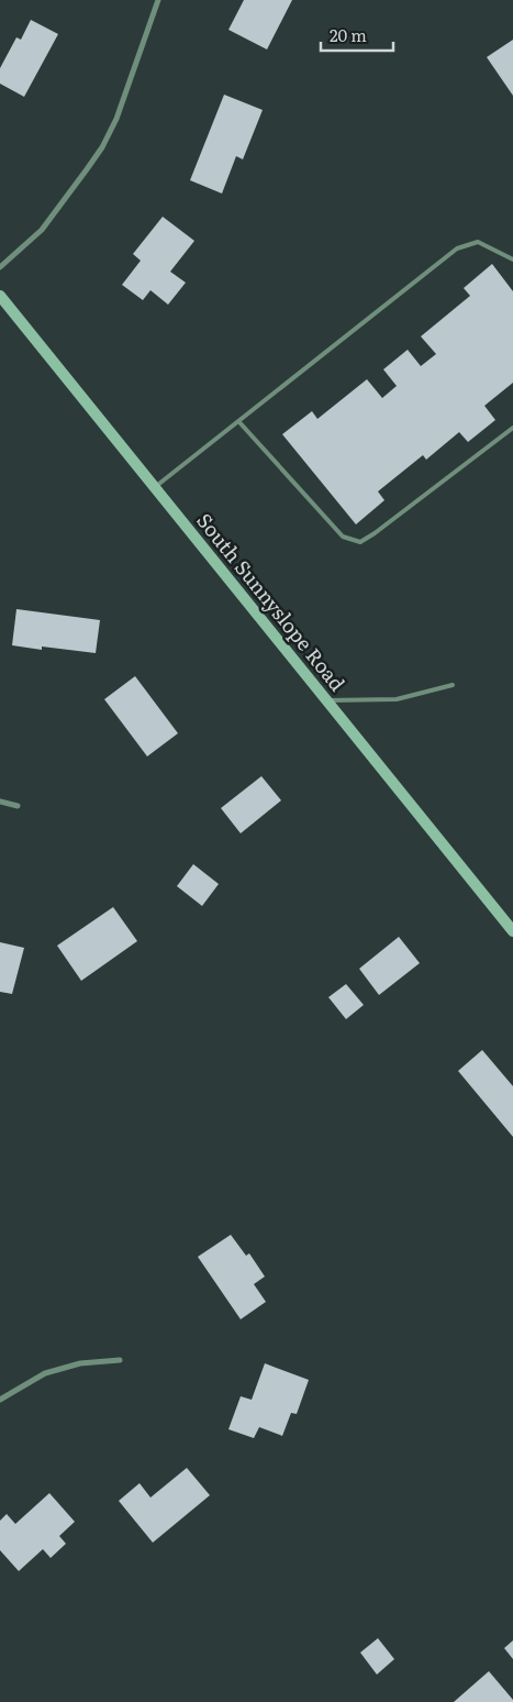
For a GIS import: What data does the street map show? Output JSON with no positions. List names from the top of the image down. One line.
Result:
{"streets":{"street":["South Sunnyslope Road"]},"scale_bar":"20 m"}
